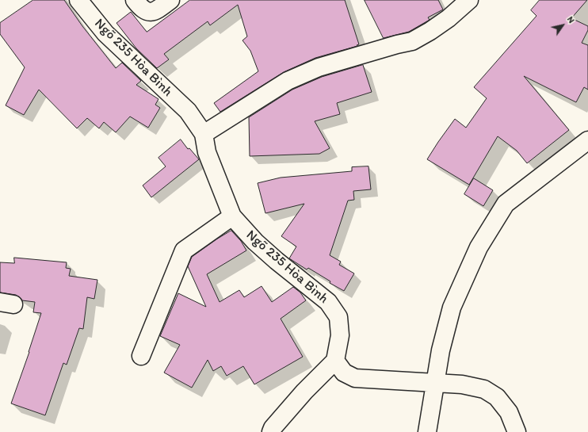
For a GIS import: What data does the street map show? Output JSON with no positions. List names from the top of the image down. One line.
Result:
{"streets":{"street":["Ngõ 235 Hòa Bình"]},"north":"top right"}
